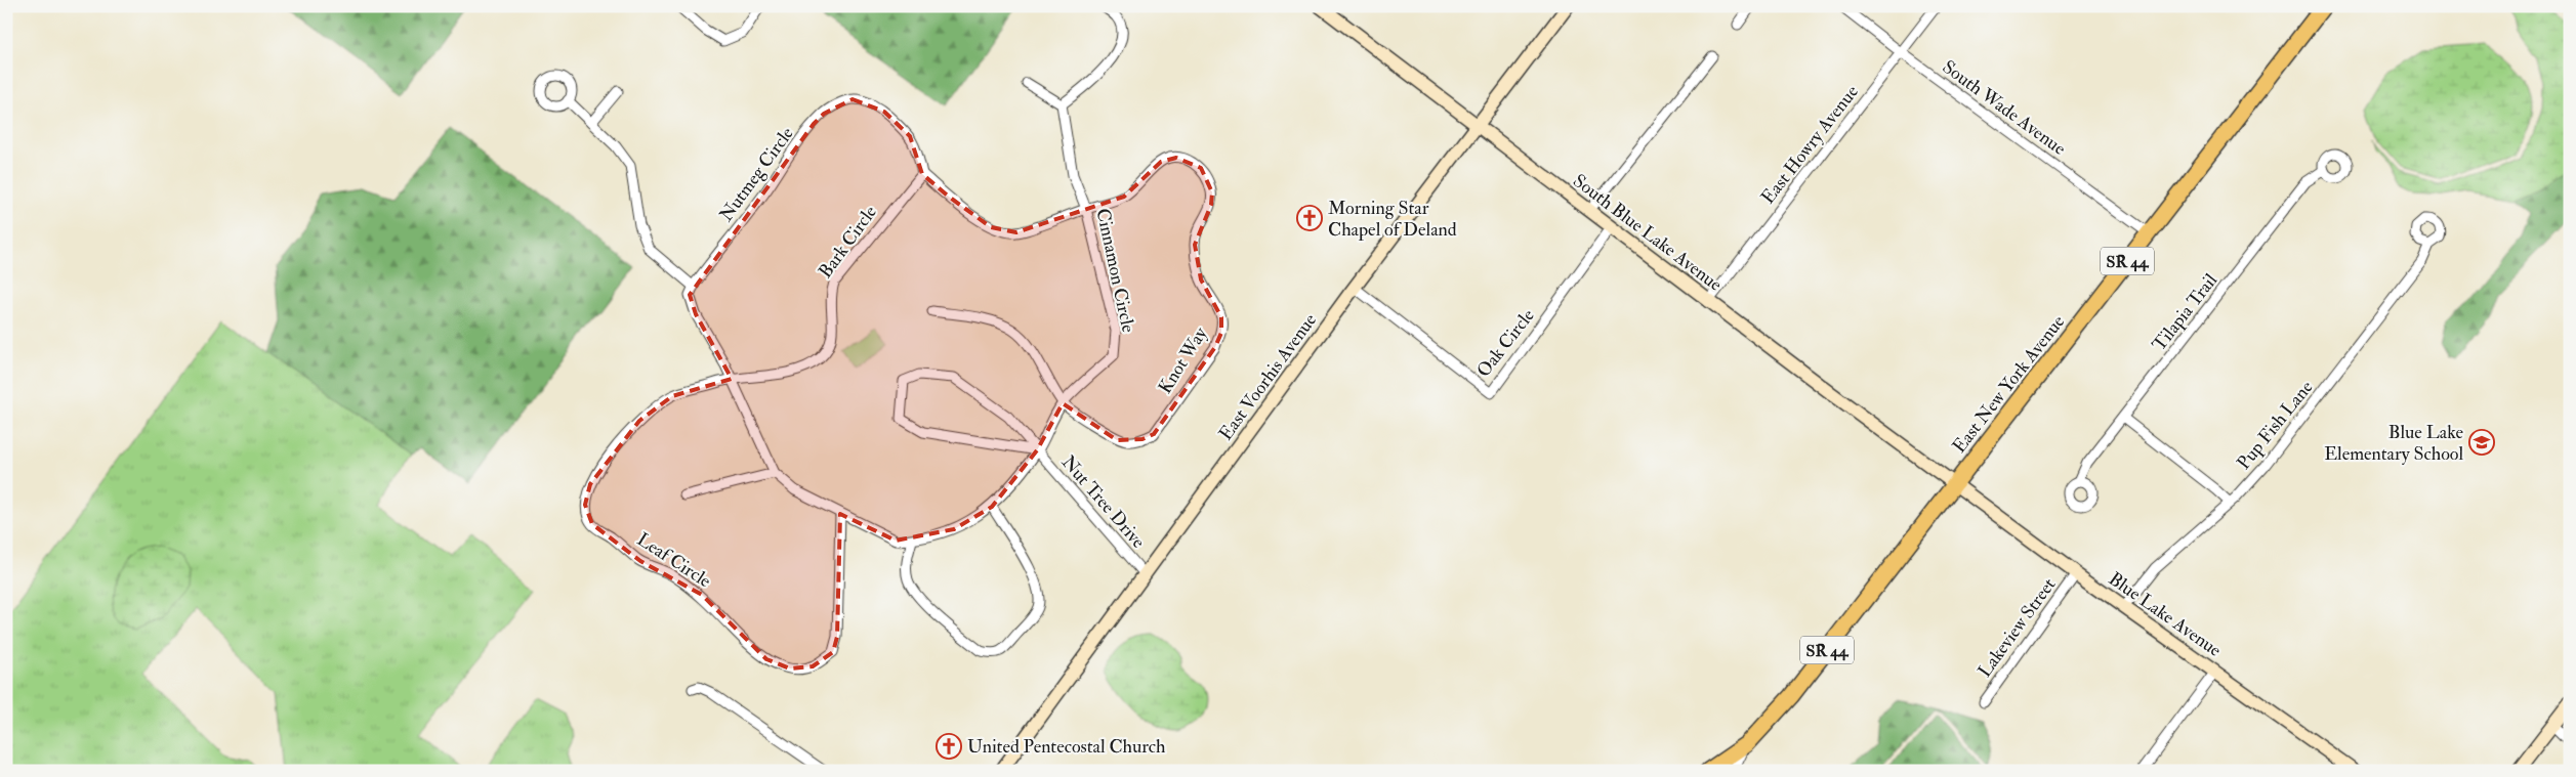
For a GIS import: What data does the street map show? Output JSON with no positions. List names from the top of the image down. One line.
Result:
{"streets":{"main road":["South Blue Lake Avenue","SR 44","East Voorhis Avenue","East New York Avenue","Blue Lake Avenue"],"street":["South Wade Avenue","East Howry Avenue","Nutmeg Circle","Bark Circle","Cinnamon Circle","Tilapia Trail","Oak Circle","Knot Way","Pup Fish Lane","Nut Tree Drive","Leaf Circle","Lakeview Street"]},"crossings":[["South Wade Avenue","East Howry Avenue"],["South Wade Avenue","East New York Avenue"],["East Howry Avenue","South Blue Lake Avenue"],["Nutmeg Circle","Bark Circle"],["South Blue Lake Avenue","Oak Circle"],["South Blue Lake Avenue","East Voorhis Avenue"],["South Blue Lake Avenue","East New York Avenue"],["South Blue Lake Avenue","Blue Lake Avenue"],["Bark Circle","Leaf Circle"],["Cinnamon Circle","Knot Way"],["Cinnamon Circle","Nut Tree Drive"],["Cinnamon Circle","Leaf Circle"],["Oak Circle","East Voorhis Avenue"],["East Voorhis Avenue","Nut Tree Drive"],["East New York Avenue","Blue Lake Avenue"],["Pup Fish Lane","Blue Lake Avenue"],["Blue Lake Avenue","Lakeview Street"]],"places":{"church":["Morning Star Chapel of Deland","United Pentecostal Church"],"school or university":["Blue Lake Elementary School"]}}
